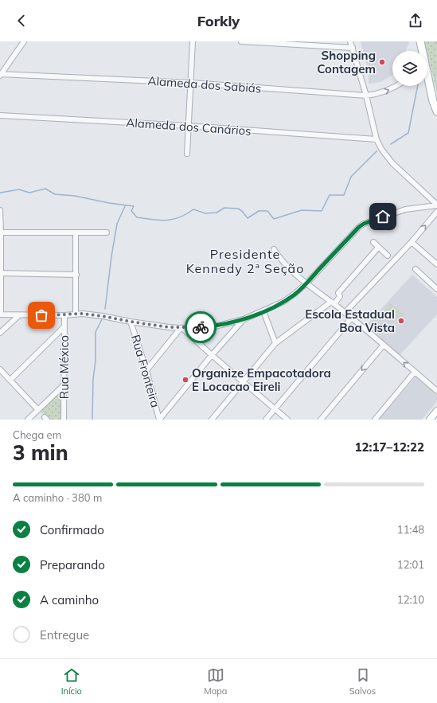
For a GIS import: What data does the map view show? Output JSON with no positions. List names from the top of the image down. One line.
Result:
{"streets":{"street":["Alameda dos Sabiás","Alameda dos Canários","Rua México","Rua Fronteira"]},"districts":["Presidente Kennedy 2ª Seção"],"places":["Shopping Contagem","Escola Estadual Boa Vista","Organize Empacotadora E Locacao Eireli"],"page":{"header":"Forkly","heading":["3 min","Chega em","12:17–12:22"],"bar":"A caminho · 380 m","list":[["Confirmado","11:48"],["Preparando","12:01"],["A caminho","12:10"],"Entregue"],"tabs":["Início","Mapa","Salvos"]}}
